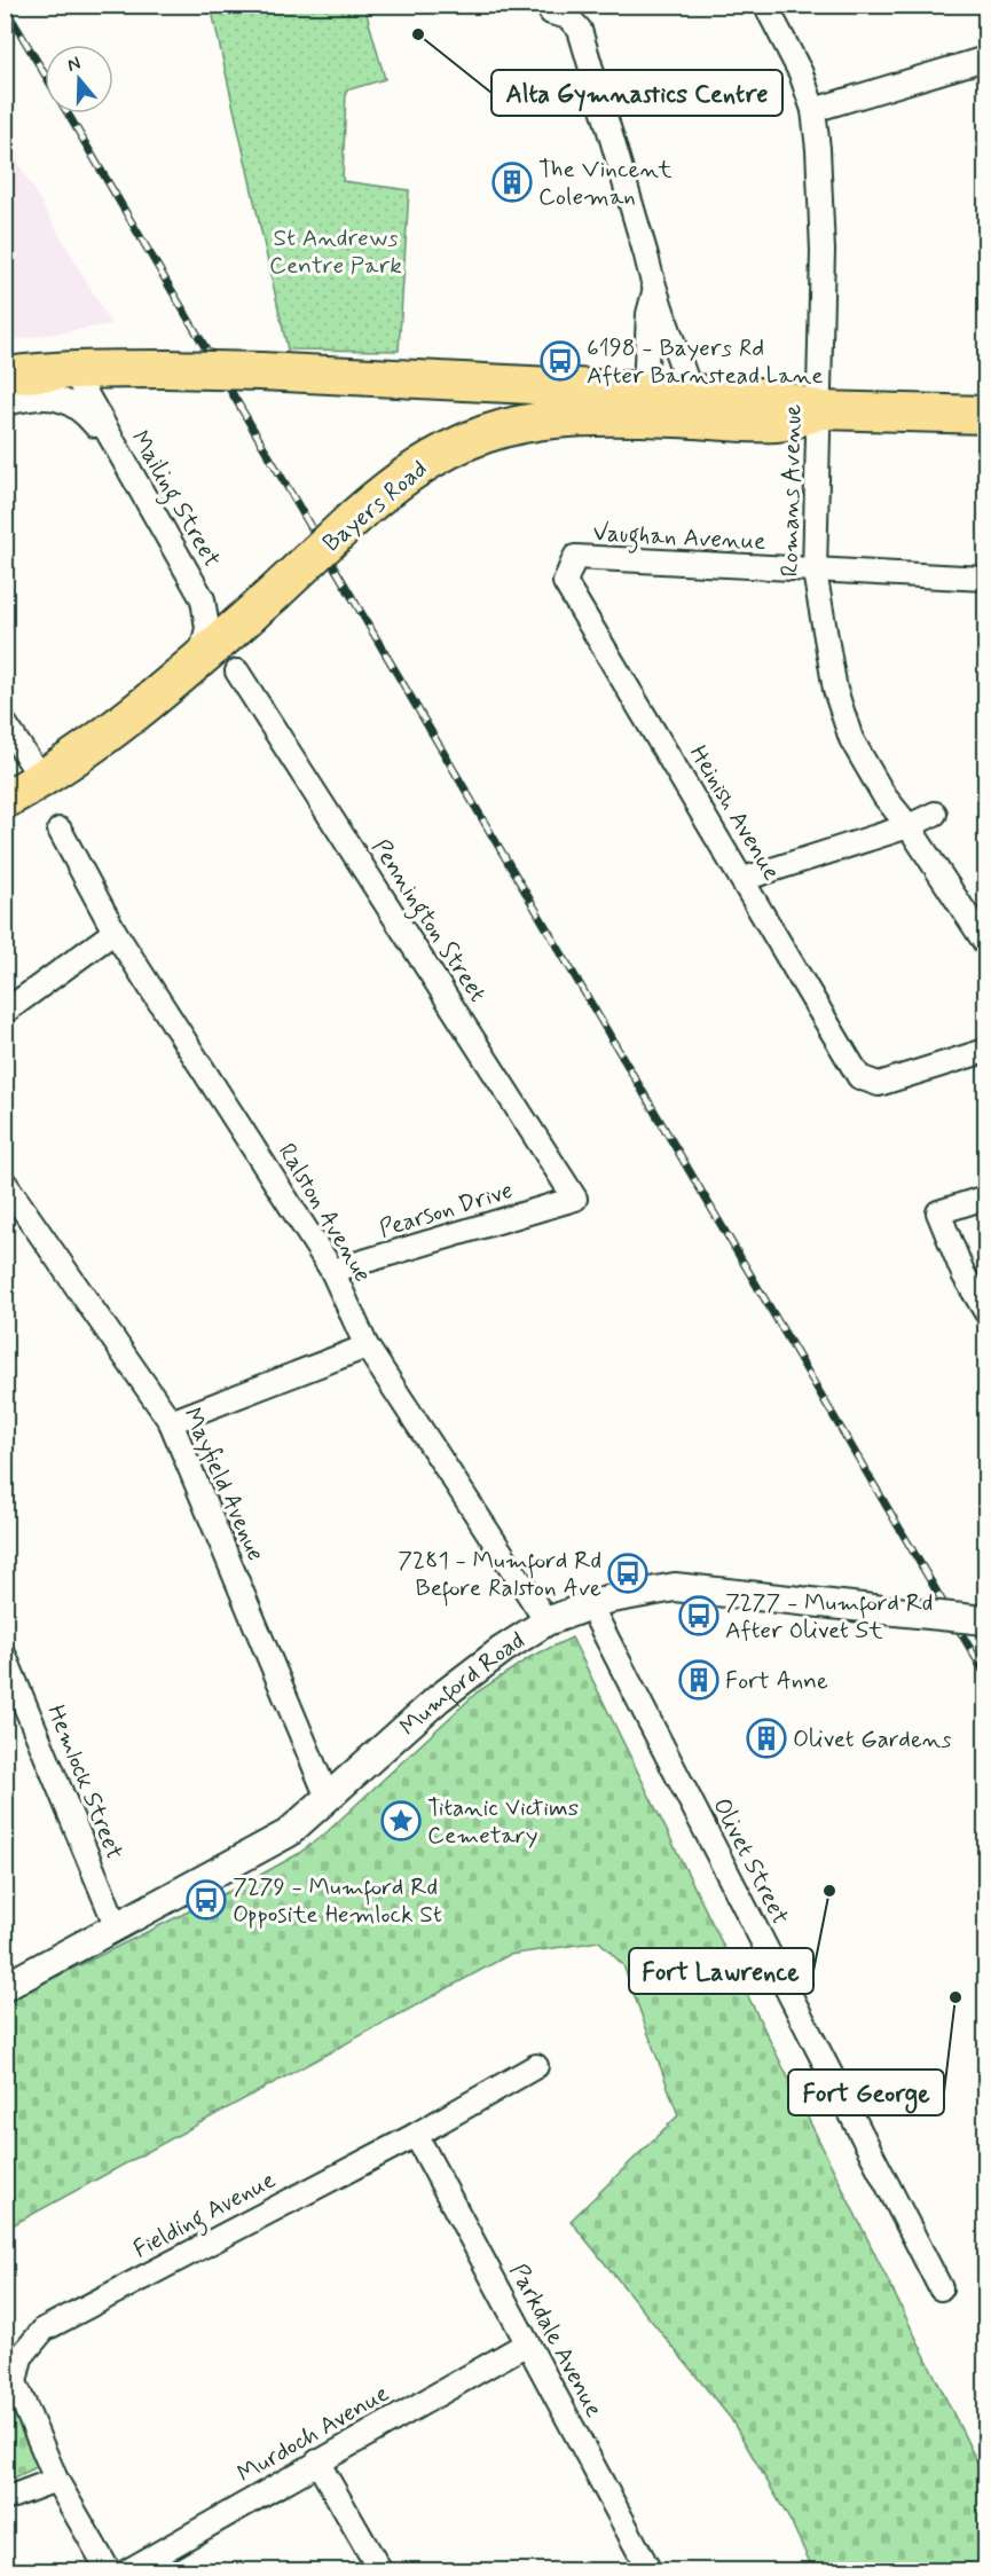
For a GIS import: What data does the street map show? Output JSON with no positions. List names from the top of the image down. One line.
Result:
{"streets":{"main road":["Bayers Road"],"street":["Romans Avenue","Mailing Street","Vaughan Avenue","Heinish Avenue","Pennington Street","Pearson Drive","Ralston Avenue","Mayfield Avenue","Mumford Road","Hemlock Street","Olivet Street","Fielding Avenue","Parkdale Avenue","Murdoch Avenue"]},"crossings":[["Romans Avenue","Bayers Road"],["Romans Avenue","Vaughan Avenue"],["Mailing Street","Bayers Road"],["Vaughan Avenue","Heinish Avenue"],["Pennington Street","Pearson Drive"],["Pearson Drive","Ralston Avenue"],["Ralston Avenue","Mumford Road"],["Mayfield Avenue","Mumford Road"],["Mumford Road","Hemlock Street"],["Mumford Road","Olivet Street"],["Fielding Avenue","Parkdale Avenue"],["Parkdale Avenue","Murdoch Avenue"]],"parks":["St Andrews Centre Park"],"places":{"other":["Alta Gymnastics Centre","Fort Lawrence","Fort George"],"building":["The Vincent Coleman","Fort Anne","Olivet Gardens"],"bus stop":["6198 - Bayers Rd After Barnstead Lane","7281 - Mumford Rd Before Ralston Ave","7277 - Mumford Rd After Olivet St","7279 - Mumford Rd Opposite Hemlock St"],"place":["Titanic Victims Cemetary"]},"north":"top"}
